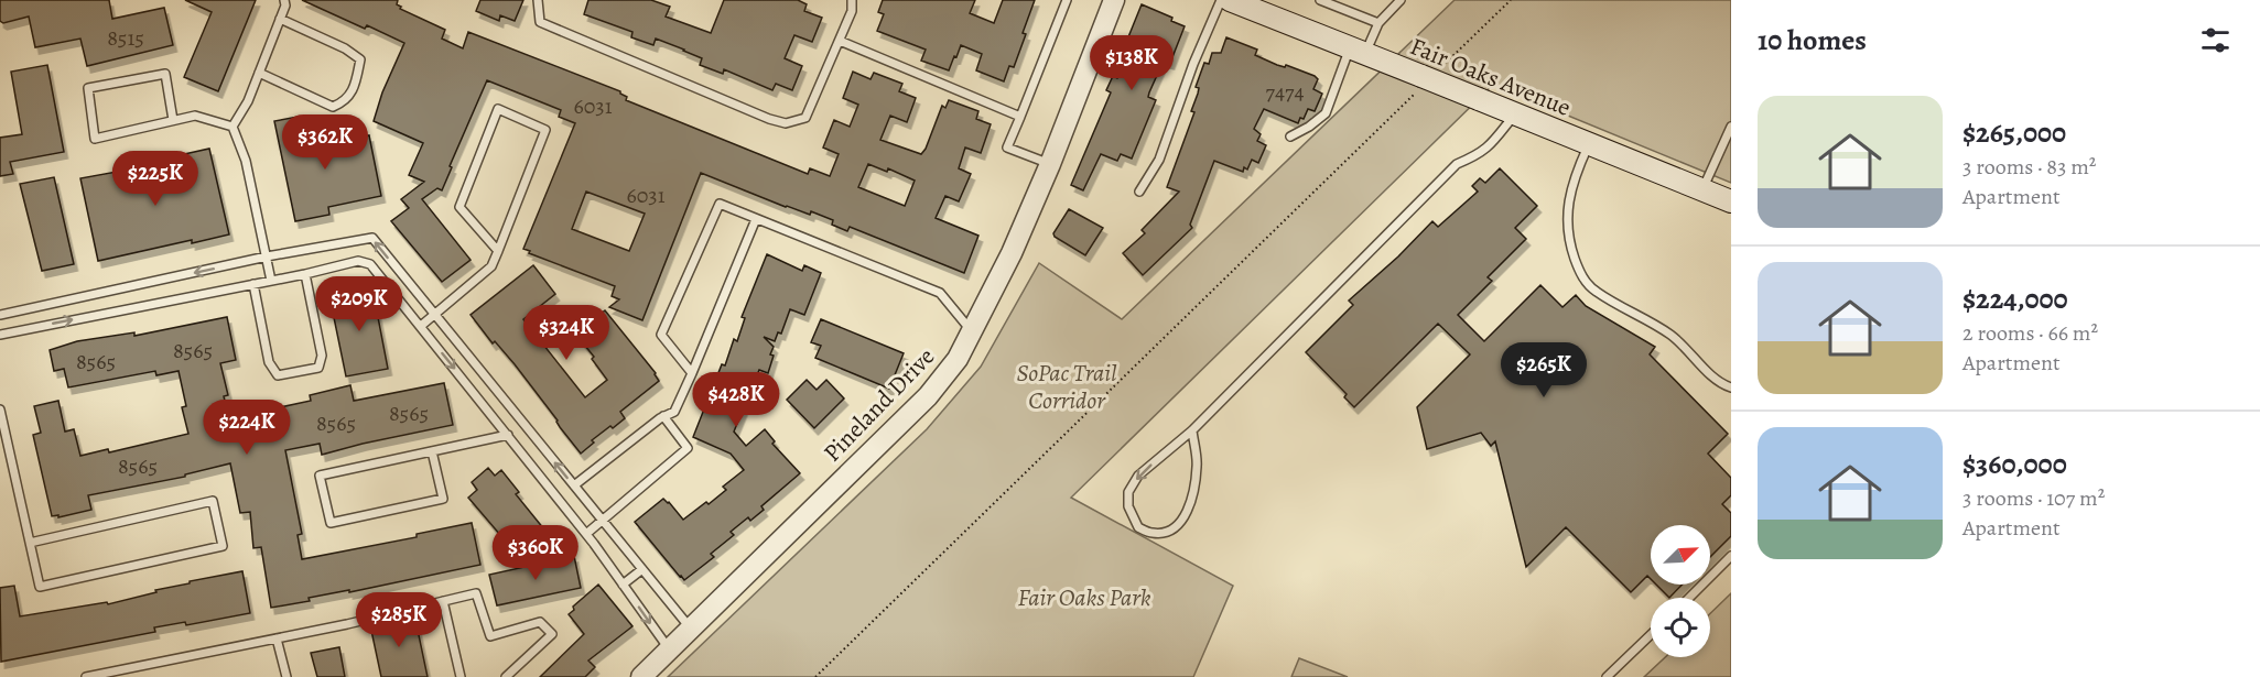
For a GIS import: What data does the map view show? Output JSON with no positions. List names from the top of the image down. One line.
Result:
{"streets":{"main road":["Fair Oaks Avenue"],"street":["Pineland Drive"]},"parks":["SoPac Trail Corridor","Fair Oaks Park"],"house_numbers":["8515","7474","6031","6031","8565","8565","8565","8565","8565"],"north":"top right","page":{"heading":"10 homes","price":["$138K","$362K","$225K","$209K","$324K","$265K","$428K","$224K","$360K","$285K"],"list":[{"name":"$265,000","note":"3 rooms · 83 m² · Apartment"},{"name":"$224,000","note":"2 rooms · 66 m² · Apartment"},{"name":"$360,000","note":"3 rooms · 107 m² · Apartment"}]}}
